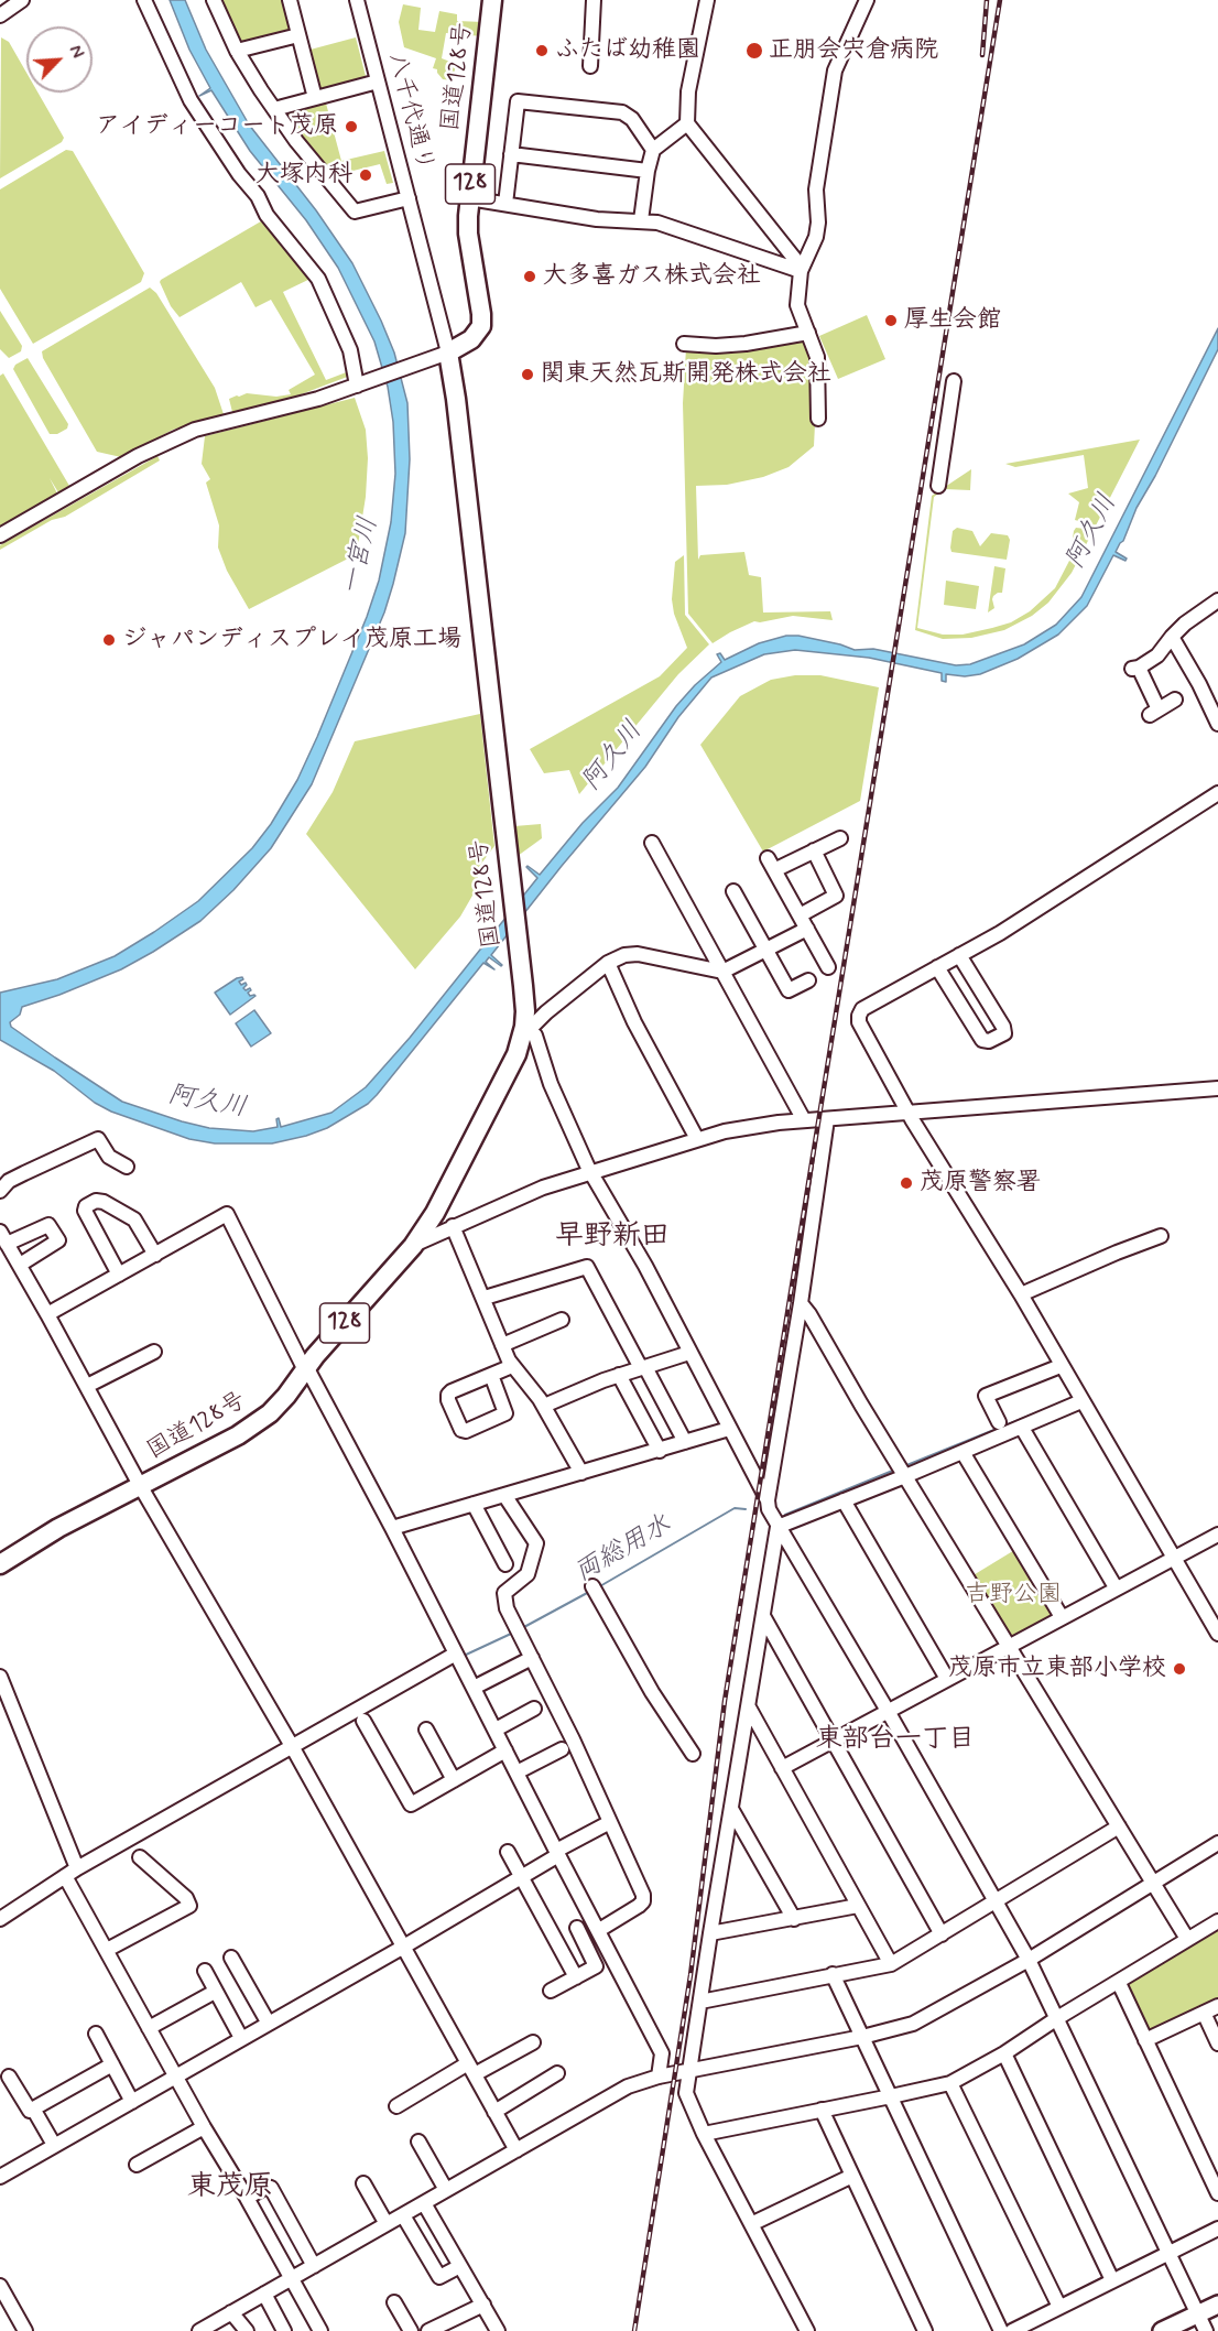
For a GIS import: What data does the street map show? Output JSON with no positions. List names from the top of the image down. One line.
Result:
{"streets":{"highway":["国道128号","128"],"street":["八千代通り"]},"crossings":[["国道128号","八千代通り"]],"districts":["早野新田","東部台一丁目","東茂原"],"water":["阿久川","一宮川","両総用水"],"parks":["吉野公園"],"places":["ふたば幼稚園","正朋会宍倉病院","アイディーコート茂原","大塚内科","大多喜ガス株式会社","厚生会館","関東天然瓦斯開発株式会社","ジャパンディスプレイ茂原工場","茂原警察署","茂原市立東部小学校"],"north":"top right"}
